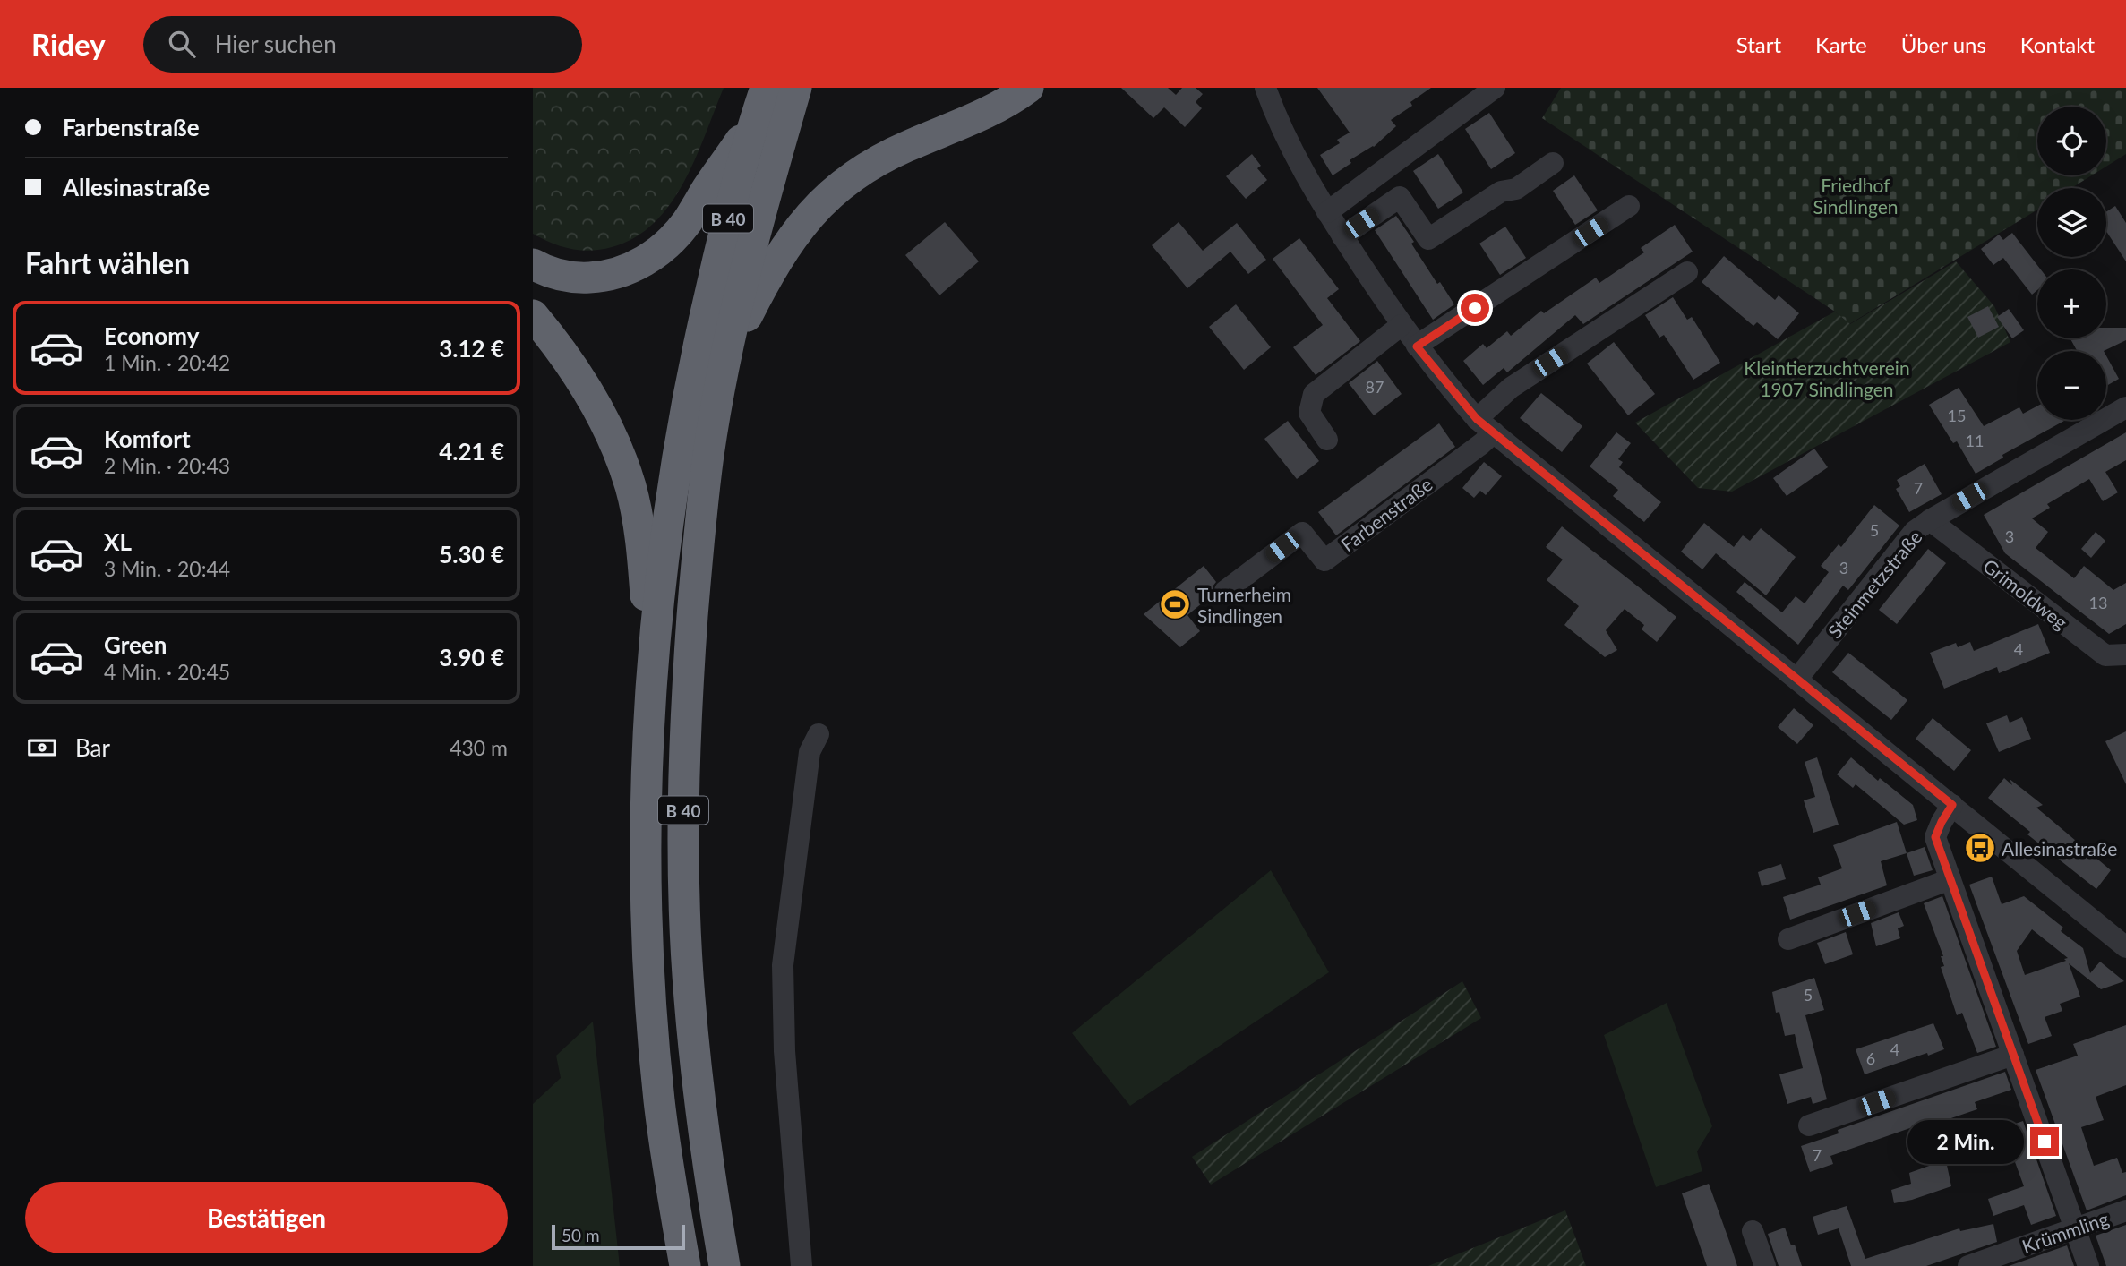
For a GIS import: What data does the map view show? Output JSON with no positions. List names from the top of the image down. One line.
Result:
{"streets":{"highway":["B 40"],"street":["Farbenstraße","Steinmetzstraße","Grimoldweg","Krümmling"]},"crossings":[["Steinmetzstraße","Grimoldweg"]],"parks":["Friedhof Sindlingen","Kleintierzuchtverein 1907 Sindlingen"],"places":{"sports":["Turnerheim Sindlingen"],"bus stop":["Allesinastraße"]},"house_numbers":["87","15","11","7","5","3","3","13","4","5","4","6","7"],"scale_bar":"50 m","page":{"header":"Ridey","search":"Hier suchen","nav":["Start","Karte","Über uns","Kontakt"],"banner":["Farbenstraße","Allesinastraße"],"map_buttons":["+","−"],"heading":"Fahrt wählen","list":[{"name":"Economy","note":"1 Min. · 20:42","value":"3.12 €"},{"name":"Komfort","note":"2 Min. · 20:43","value":"4.21 €"},{"name":"XL","note":"3 Min. · 20:44","value":"5.30 €"},{"name":"Green","note":"4 Min. · 20:45","value":"3.90 €"}],"pay":["Bar","430 m"],"bubble":"2 Min.","buttons":"Bestätigen","scale":"50 m"}}
